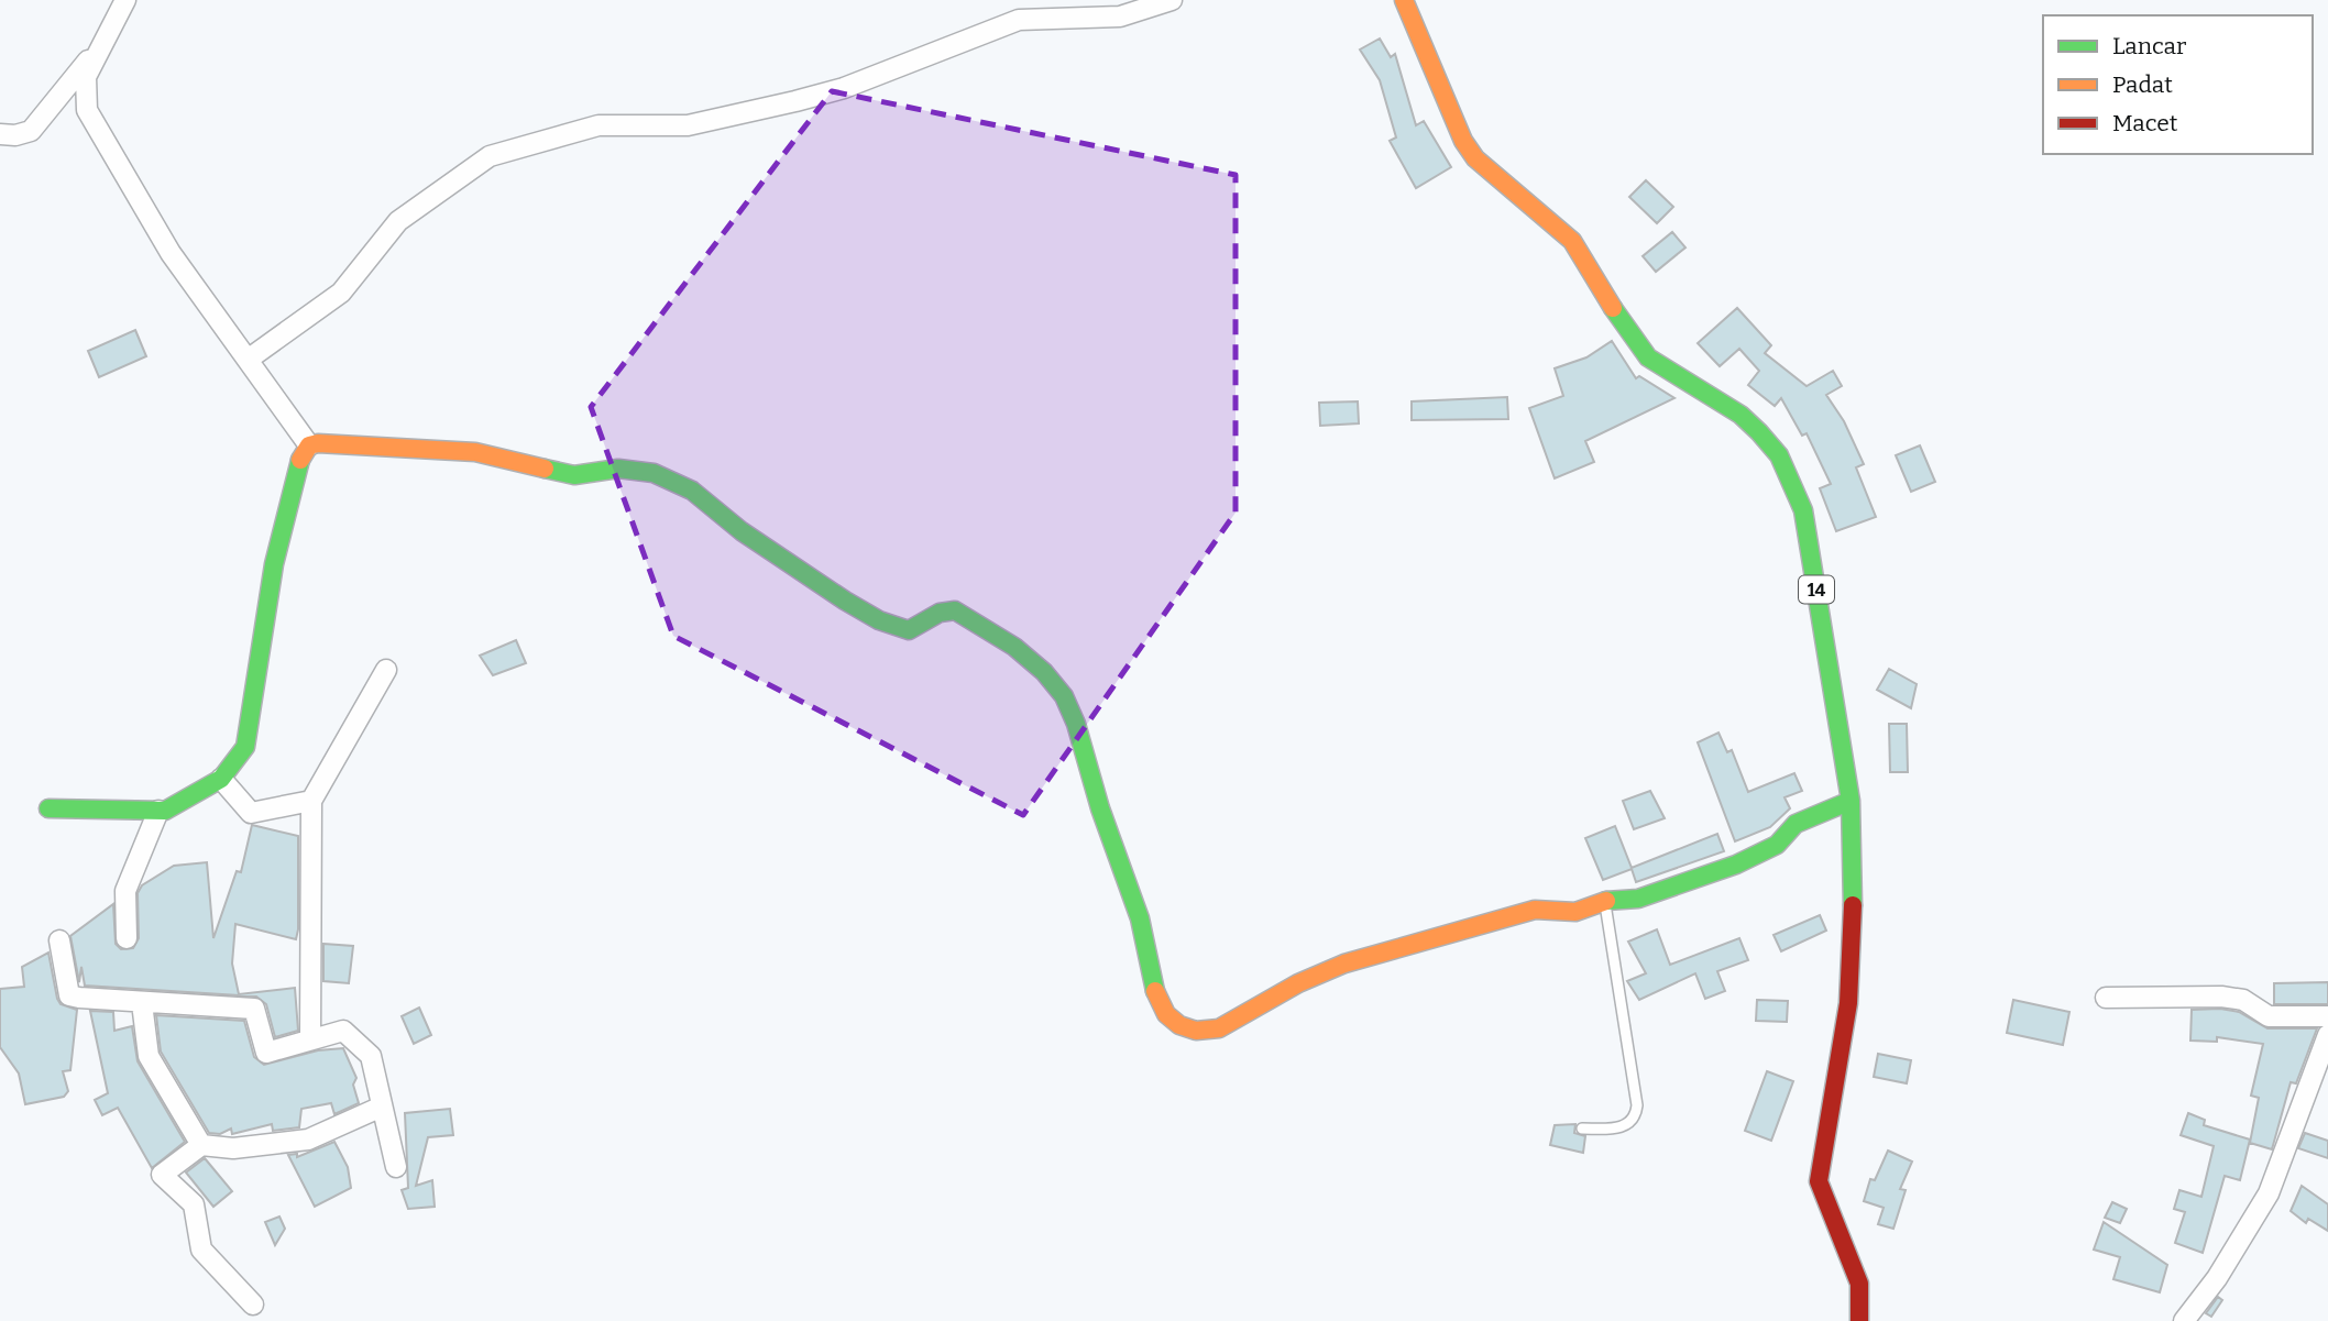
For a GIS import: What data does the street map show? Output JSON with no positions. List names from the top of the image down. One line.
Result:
{"streets":{"main road":["14"]},"legend":["Lancar","Padat","Macet"]}
